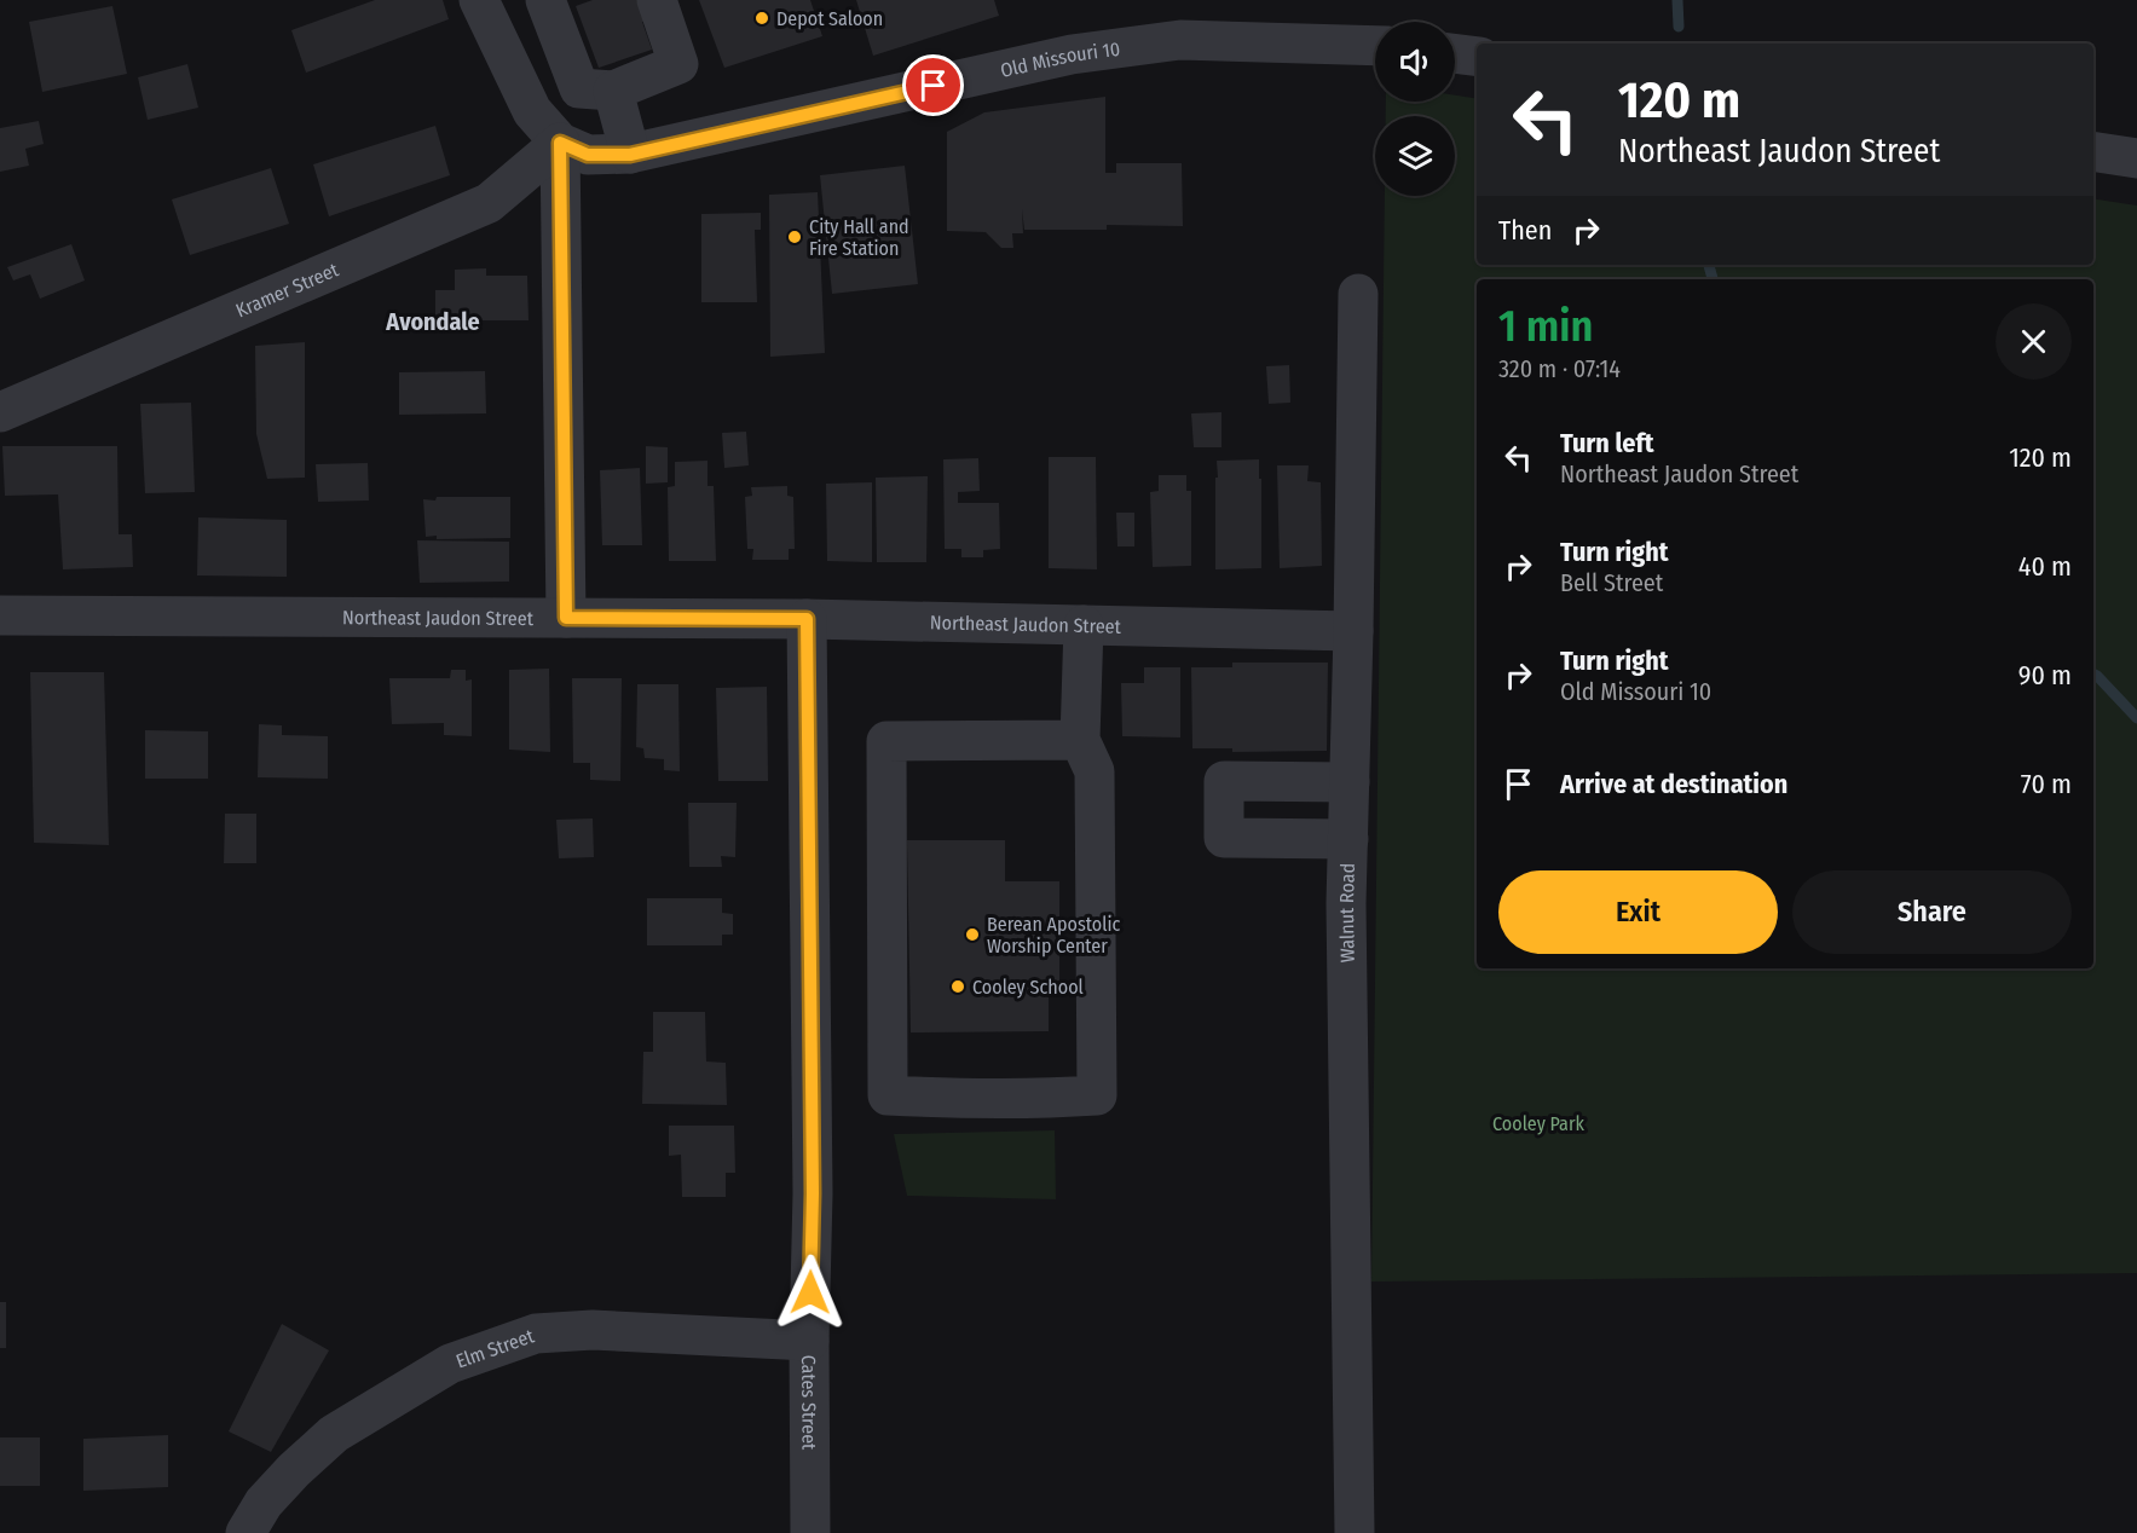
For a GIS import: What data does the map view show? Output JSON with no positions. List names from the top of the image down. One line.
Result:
{"streets":{"street":["Old Missouri 10","Kramer Street","Northeast Jaudon Street","Walnut Road","Elm Street","Cates Street"]},"crossings":[["Old Missouri 10","Kramer Street"],["Northeast Jaudon Street","Walnut Road"],["Northeast Jaudon Street","Cates Street"],["Elm Street","Cates Street"]],"districts":["Avondale"],"parks":["Cooley Park"],"places":["Depot Saloon","City Hall and Fire Station","Berean Apostolic Worship Center","Cooley School"],"page":{"turn":["120 m","Northeast Jaudon Street"],"then":"Then","heading":["1 min","320 m · 07:14"],"list":[{"name":"Turn left","note":"Northeast Jaudon Street","value":"120 m"},{"name":"Turn right","note":"Bell Street","value":"40 m"},{"name":"Turn right","note":"Old Missouri 10","value":"90 m"},{"name":"Arrive at destination","value":"70 m"}],"buttons":["Exit","Share"]}}
